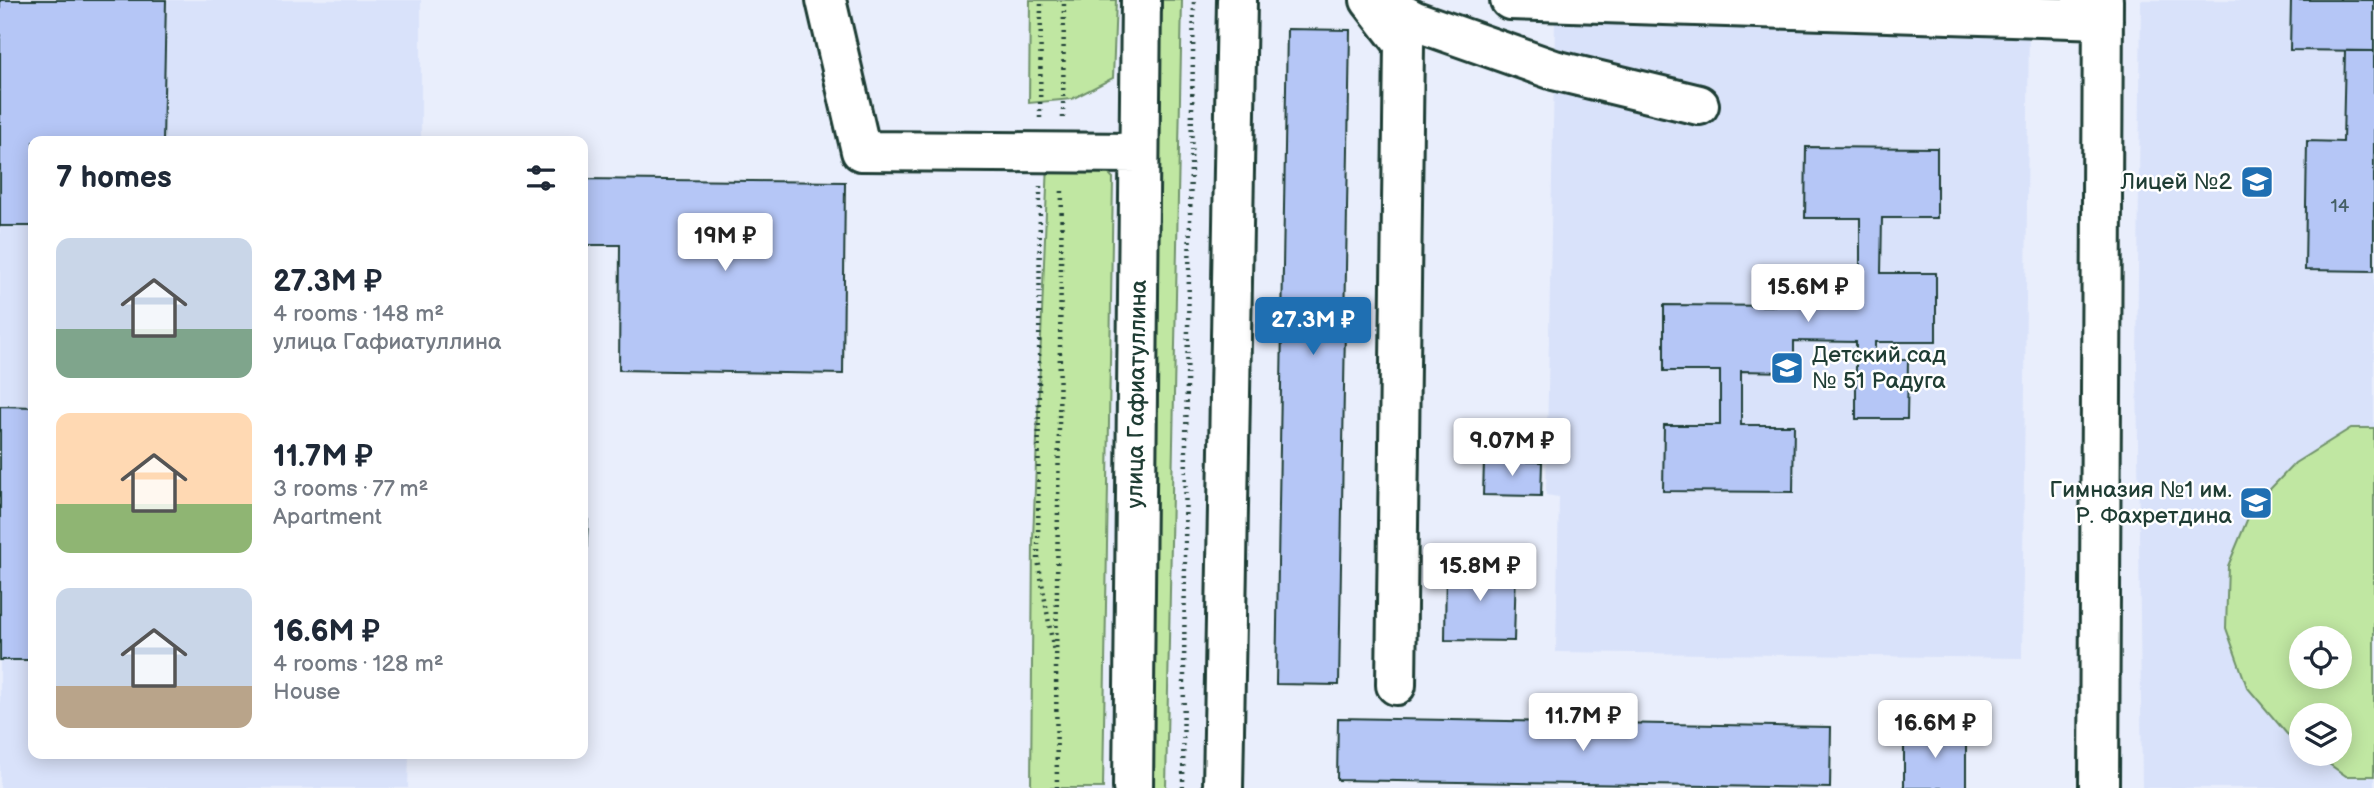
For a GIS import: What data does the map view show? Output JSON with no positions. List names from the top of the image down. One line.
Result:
{"streets":{"street":["улица Гафиатуллина"]},"places":{"school or university":["Лицей №2","Детский сад № 51 Радуга","Гимназия №1 им. Р. Фахретдина"]},"house_numbers":["14"],"page":{"heading":"7 homes","price":["19M ₽","15.6M ₽","27.3M ₽","9.07M ₽","15.8M ₽","11.7M ₽","16.6M ₽"],"list":[{"name":"27.3M ₽","note":"4 rooms · 148 m² · улица Гафиатуллина"},{"name":"11.7M ₽","note":"3 rooms · 77 m² · Apartment"},{"name":"16.6M ₽","note":"4 rooms · 128 m² · House"}]}}
